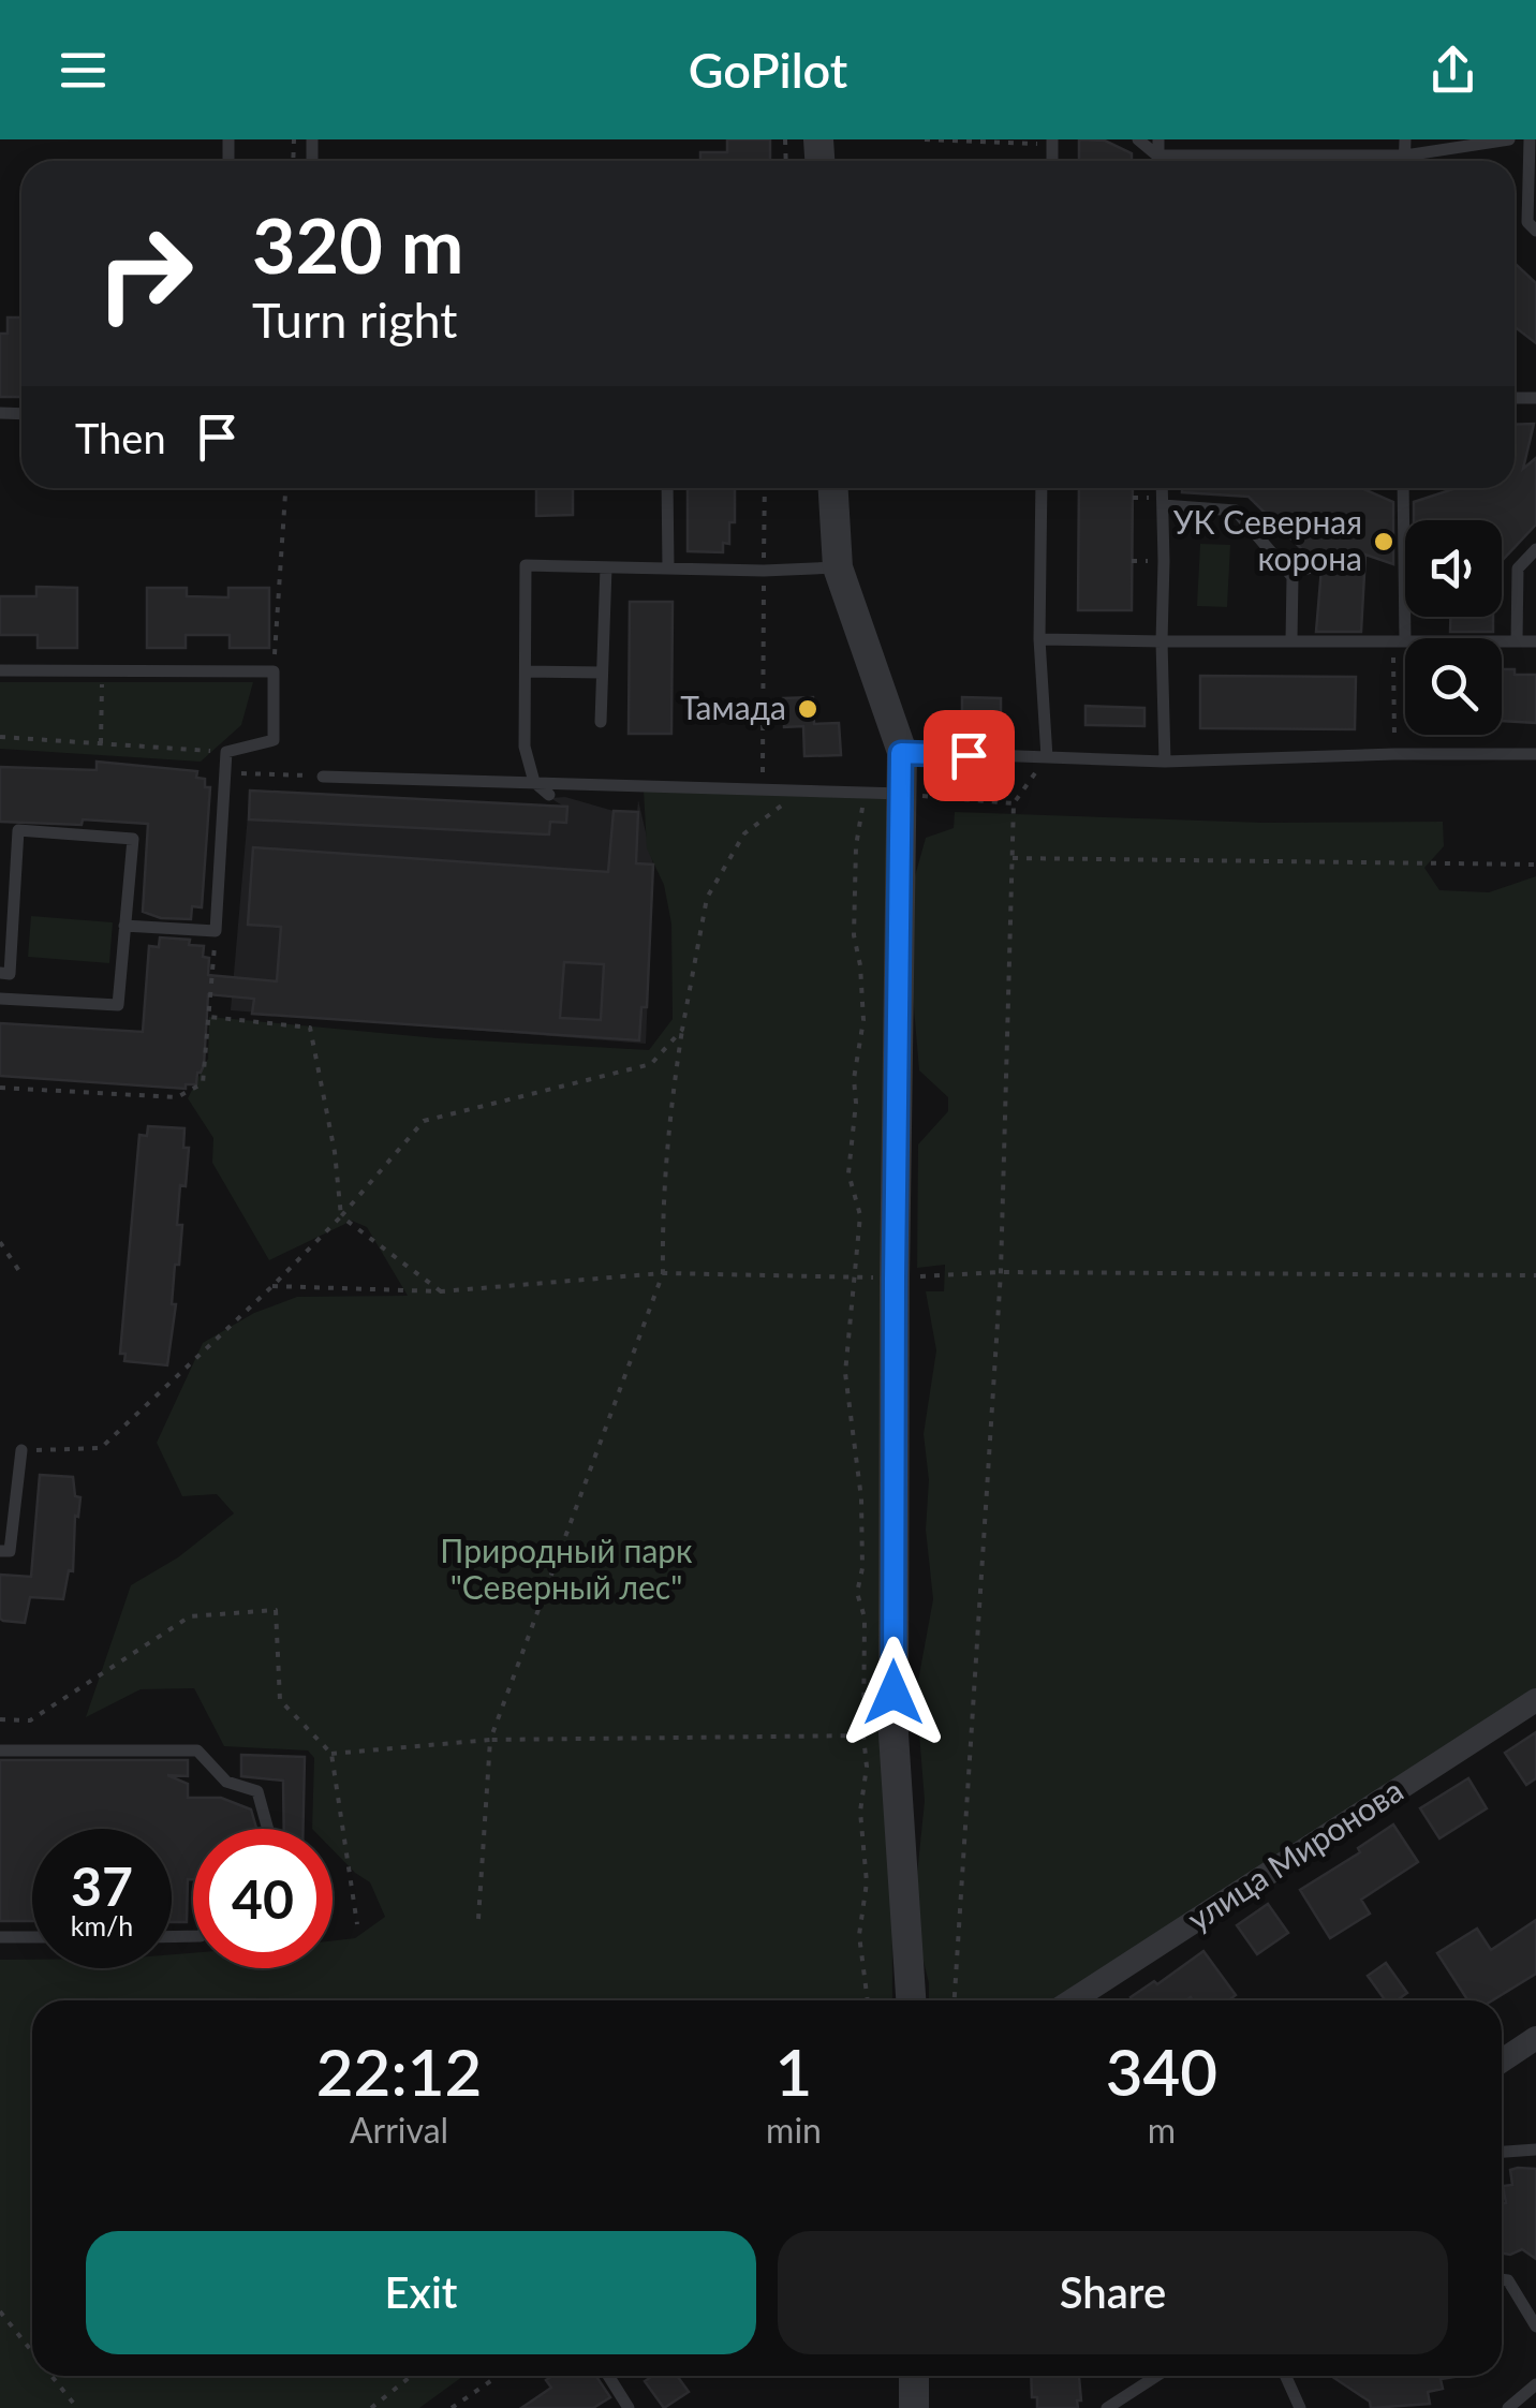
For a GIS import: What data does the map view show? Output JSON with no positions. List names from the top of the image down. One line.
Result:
{"streets":{"street":["улица Миронова"]},"parks":["Природный парк \"Северный лес\""],"places":["УК Северная корона","Тамада"],"page":{"header":"GoPilot","turn":["320 m","Turn right"],"then":"Then","speed":"37 km/h","limit":"40","eta":["22:12","Arrival","1","min","340","m"],"buttons":["Exit","Share"]}}
